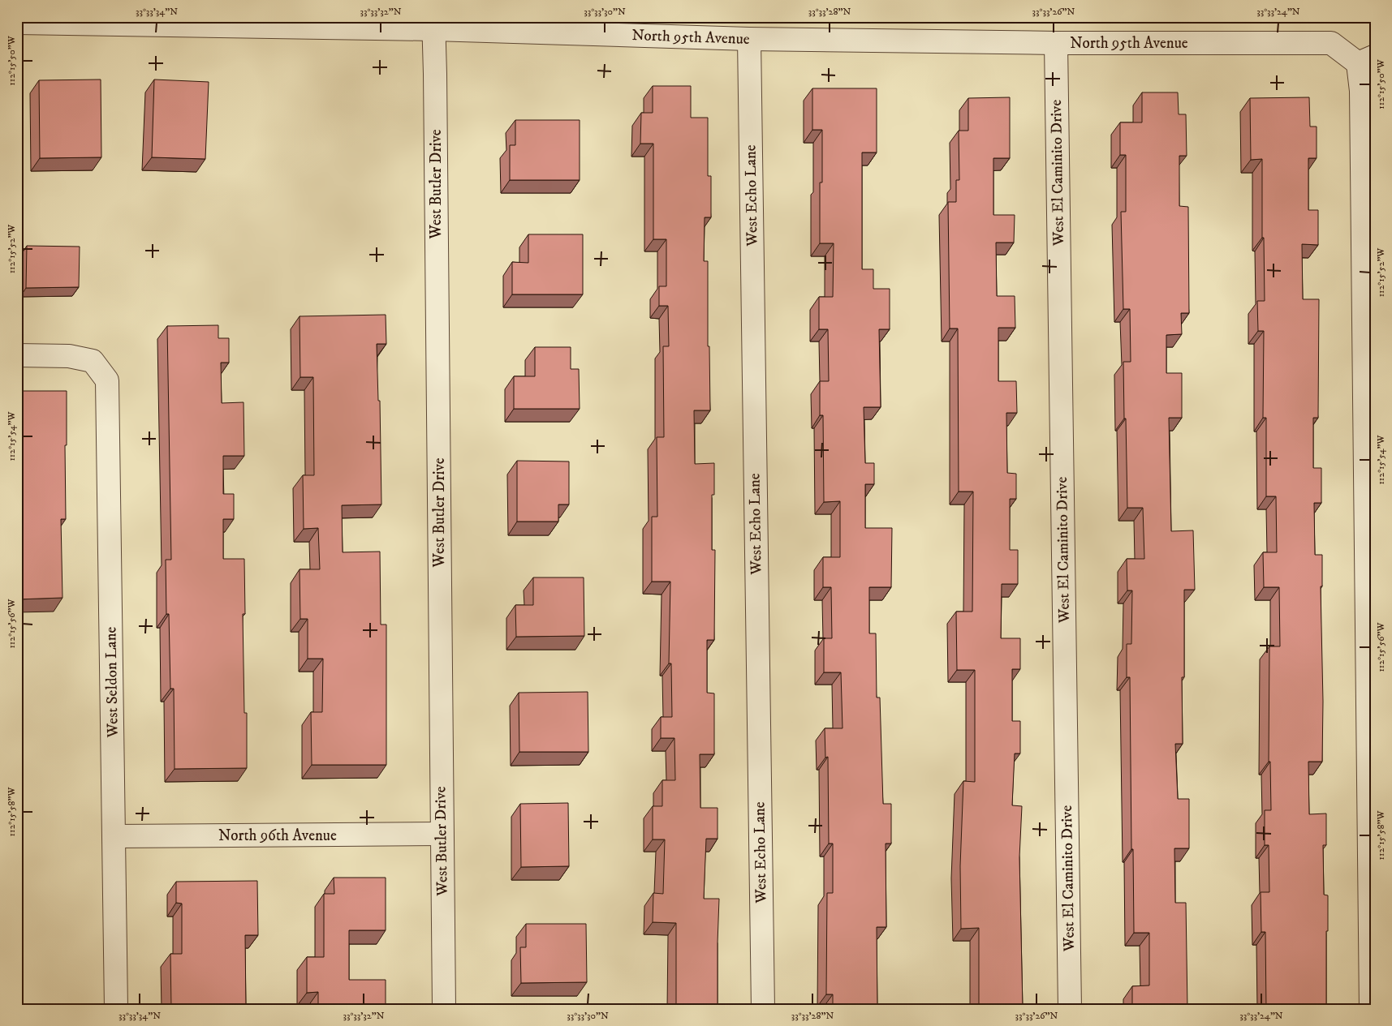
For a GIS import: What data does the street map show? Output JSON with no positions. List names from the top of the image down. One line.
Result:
{"streets":{"street":["North 95th Avenue","West El Caminito Drive","West Butler Drive","West Echo Lane","West Seldon Lane","North 96th Avenue"]},"crossings":[["North 95th Avenue","West El Caminito Drive"],["North 95th Avenue","West Butler Drive"],["North 95th Avenue","West Echo Lane"],["West Butler Drive","North 96th Avenue"],["West Seldon Lane","North 96th Avenue"]],"coordinates":["33°33'34\"N","33°33'32\"N","33°33'30\"N","33°33'28\"N","33°33'26\"N","33°33'24\"N","112°15'50\"W","112°15'52\"W","112°15'54\"W","112°15'56\"W","112°15'58\"W"]}
